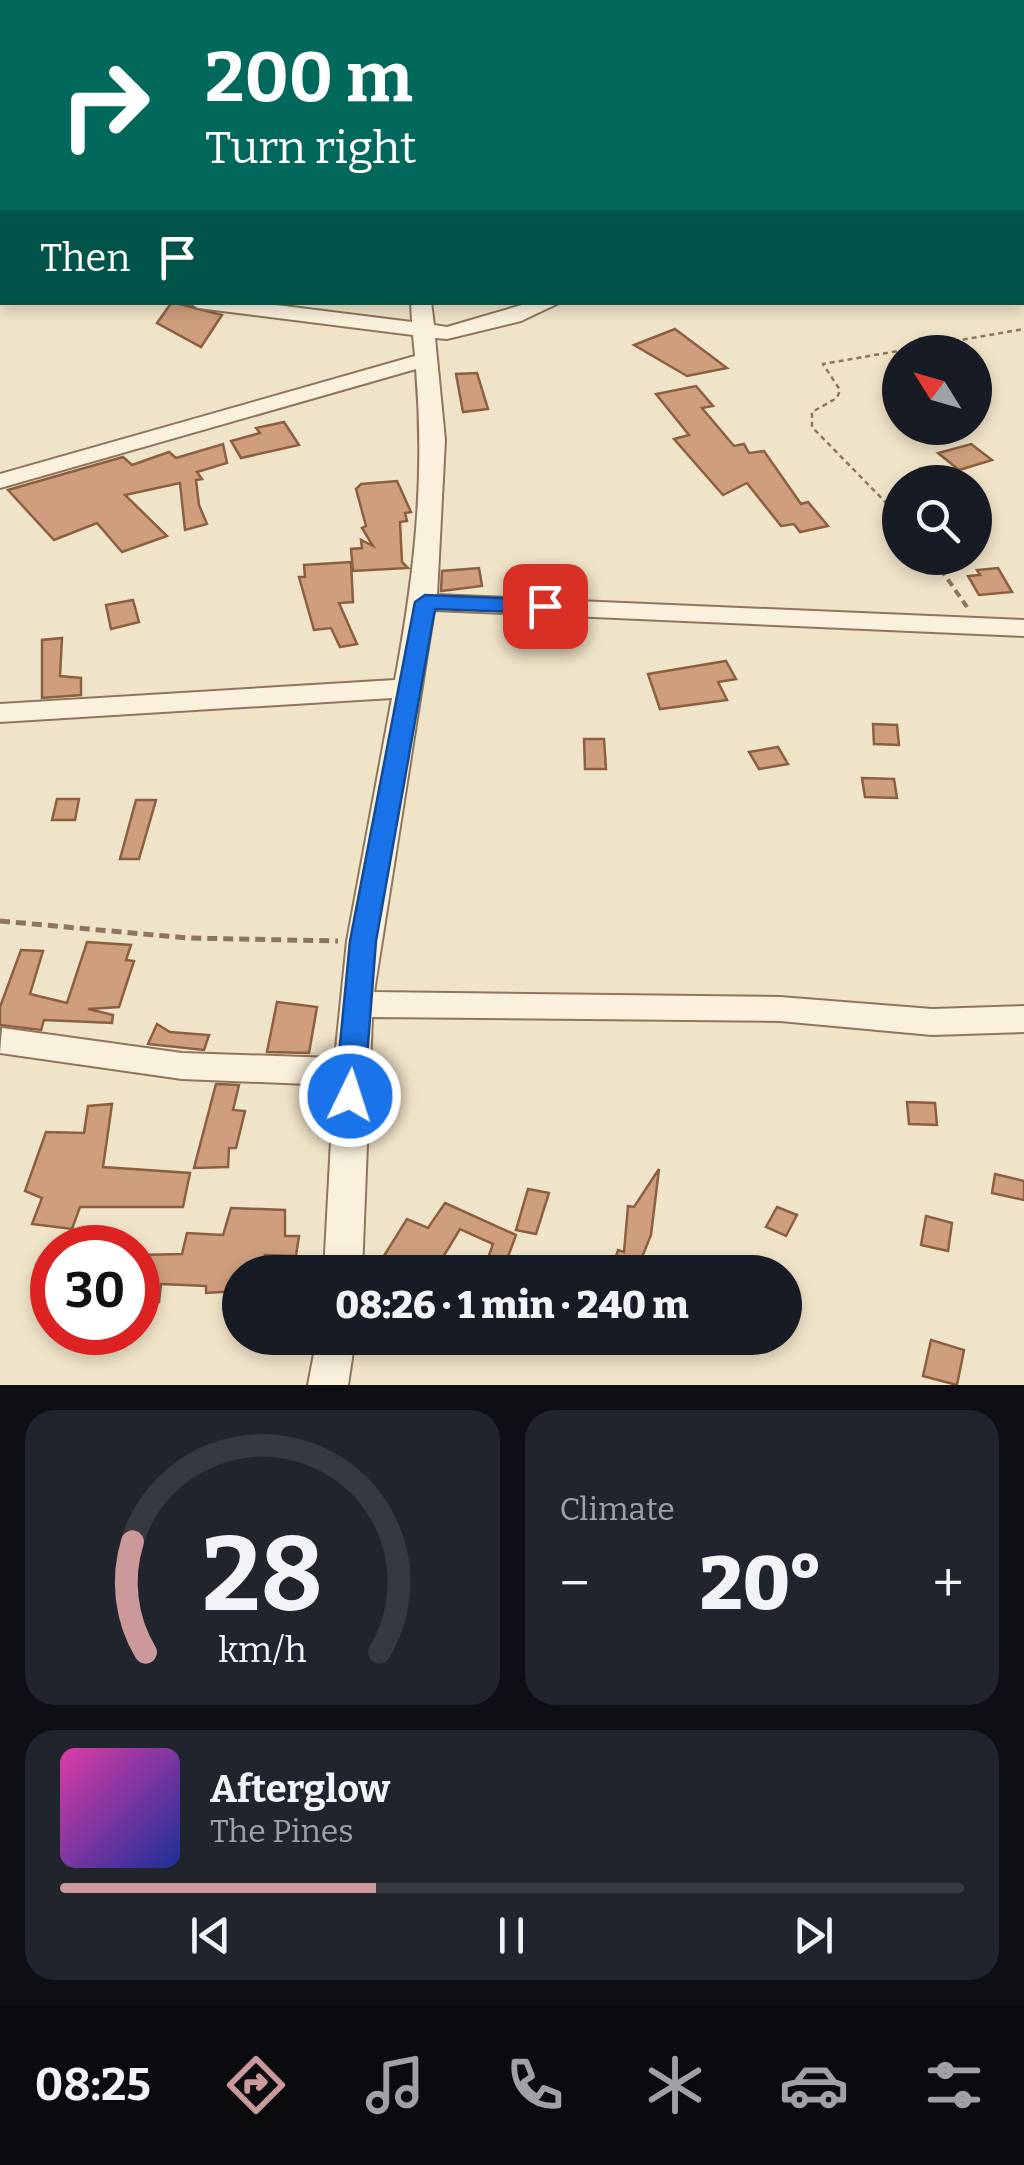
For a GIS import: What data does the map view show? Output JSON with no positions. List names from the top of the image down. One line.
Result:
{"north":"top left","page":{"turn":["200 m","Turn right"],"then":"Then","limit":"30","trip":"08:26 · 1 min · 240 m","tile":"Climate","heat":["−","20°","+"],"song":["Afterglow","The Pines"],"tabs":"08:25","gauge":["28","km/h"]}}
